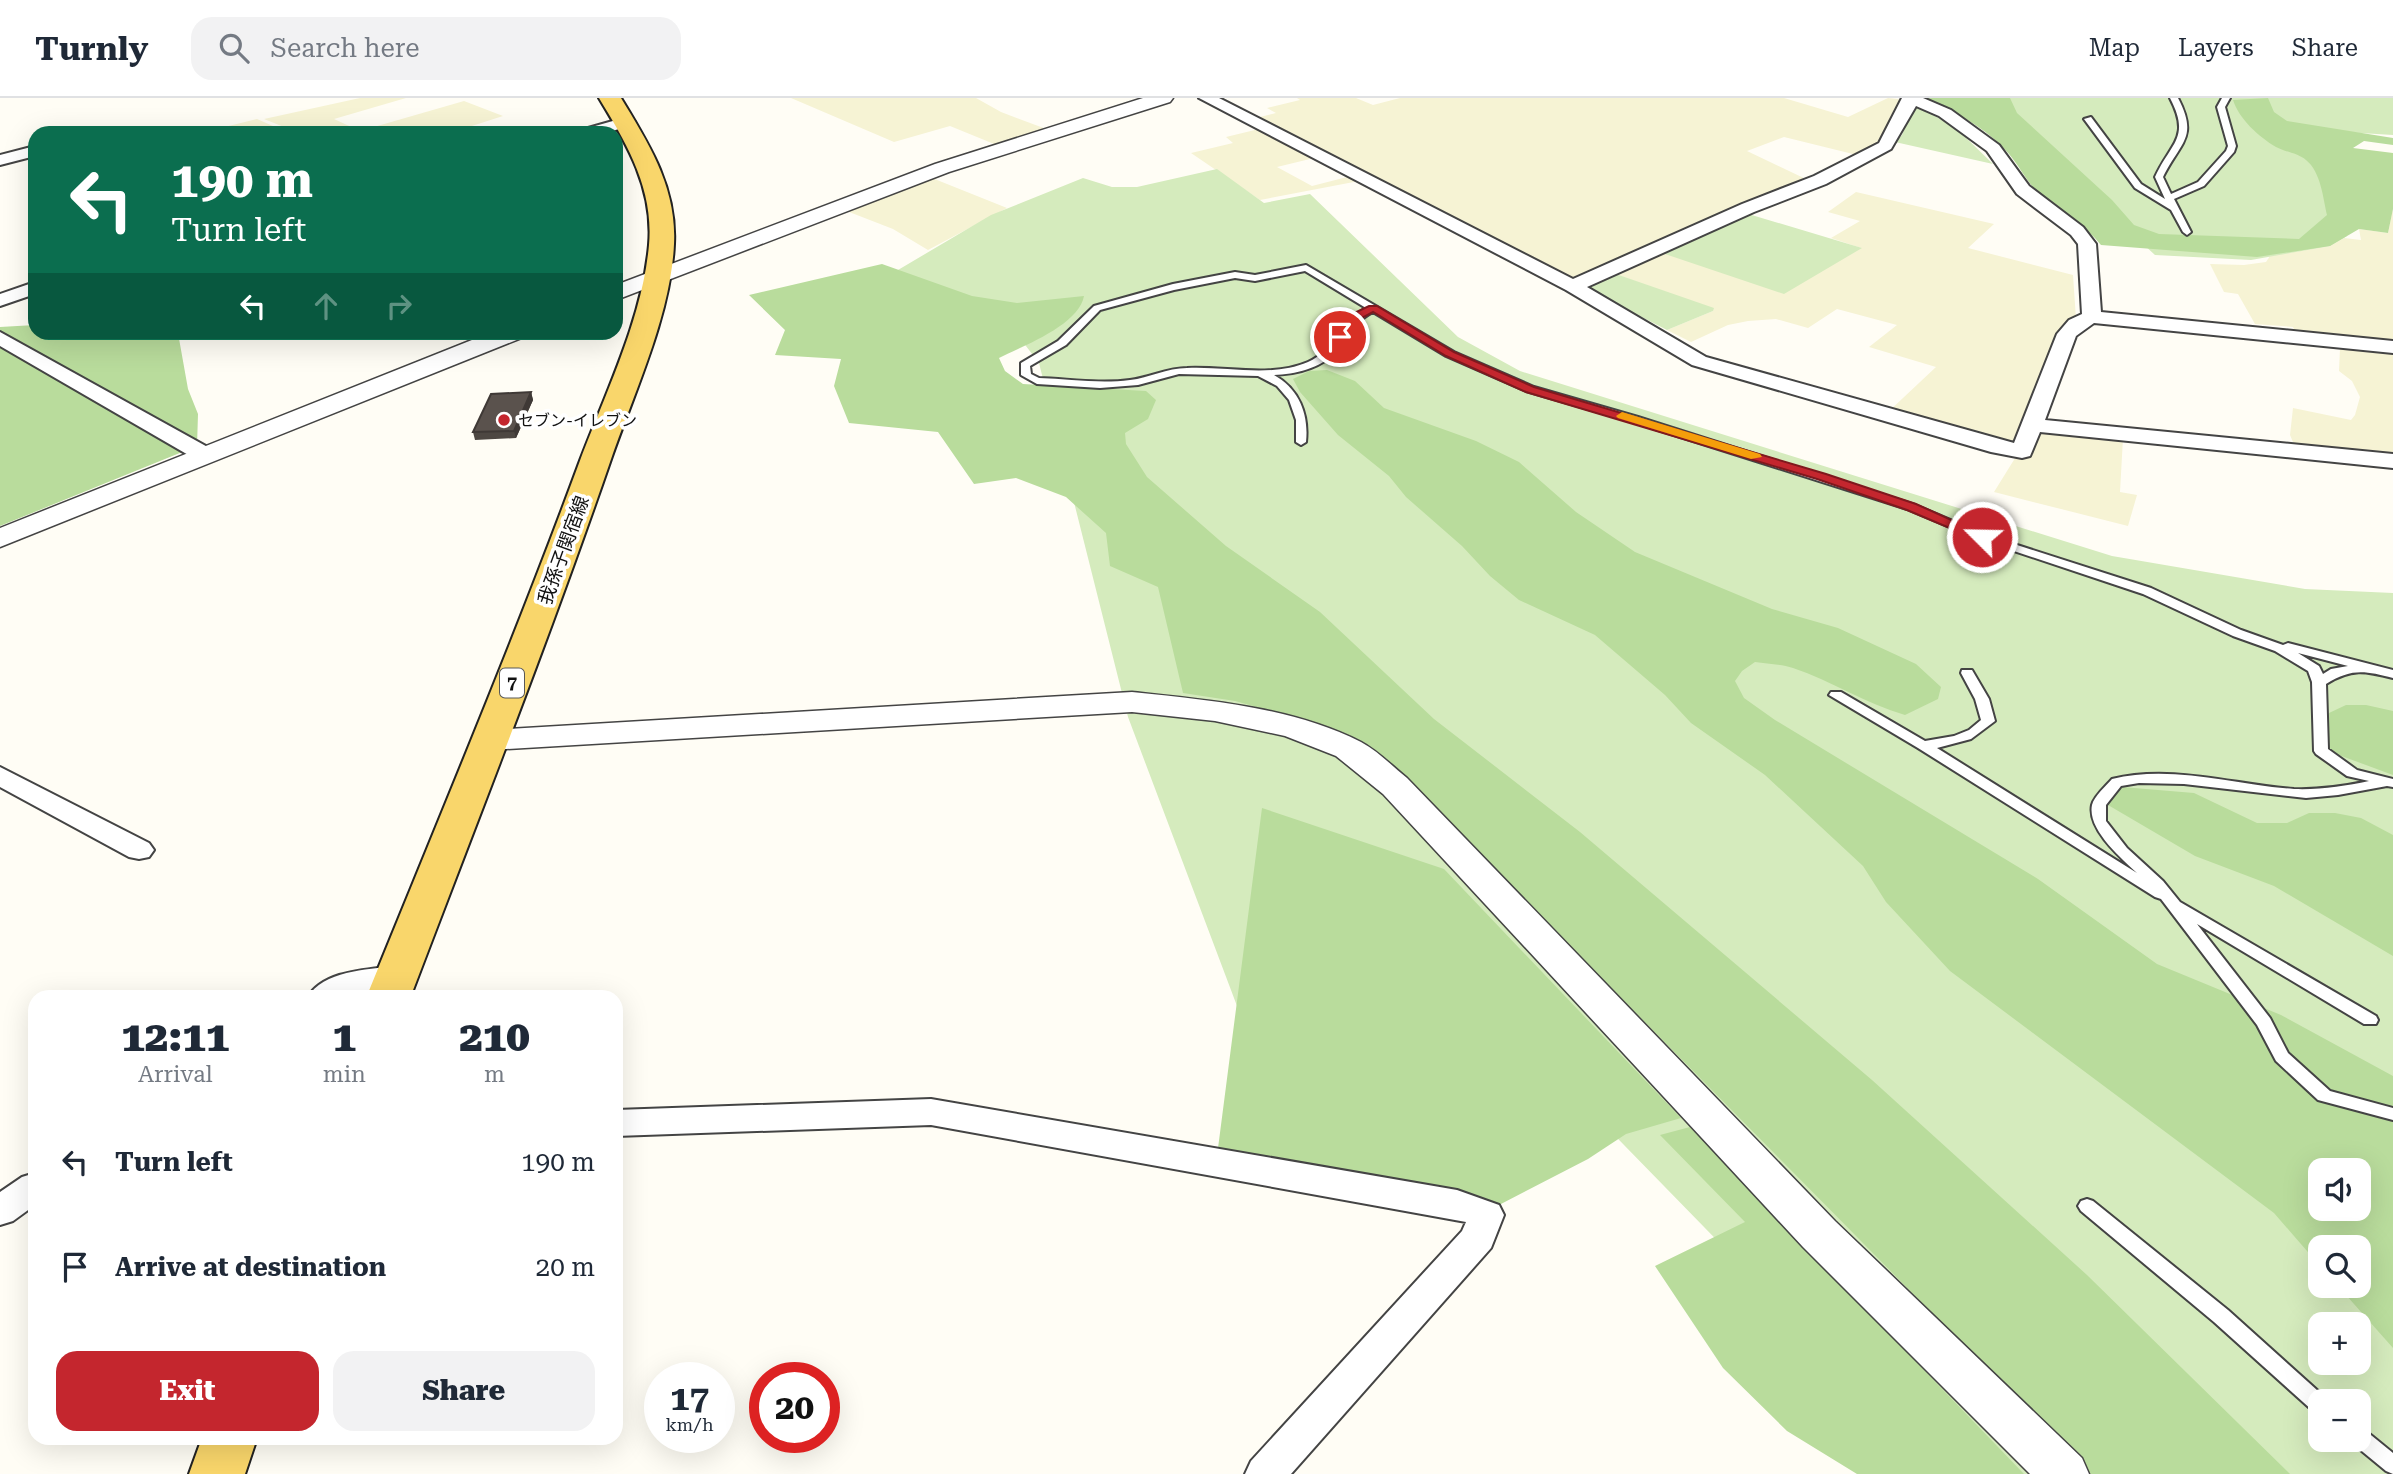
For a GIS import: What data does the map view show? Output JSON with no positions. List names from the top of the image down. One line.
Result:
{"streets":{"main road":["我孫子関宿線","7"]},"places":["セブン-イレブン"],"page":{"header":"Turnly","search":"Search here","nav":["Map","Layers","Share"],"turn":["190 m","Turn left"],"eta":["12:11","Arrival","1","min","210","m"],"list":[{"name":"Turn left","value":"190 m"},{"name":"Arrive at destination","value":"20 m"}],"map_buttons":["+","−"],"buttons":["Exit","Share"],"speed":"17 km/h","limit":"20"}}
